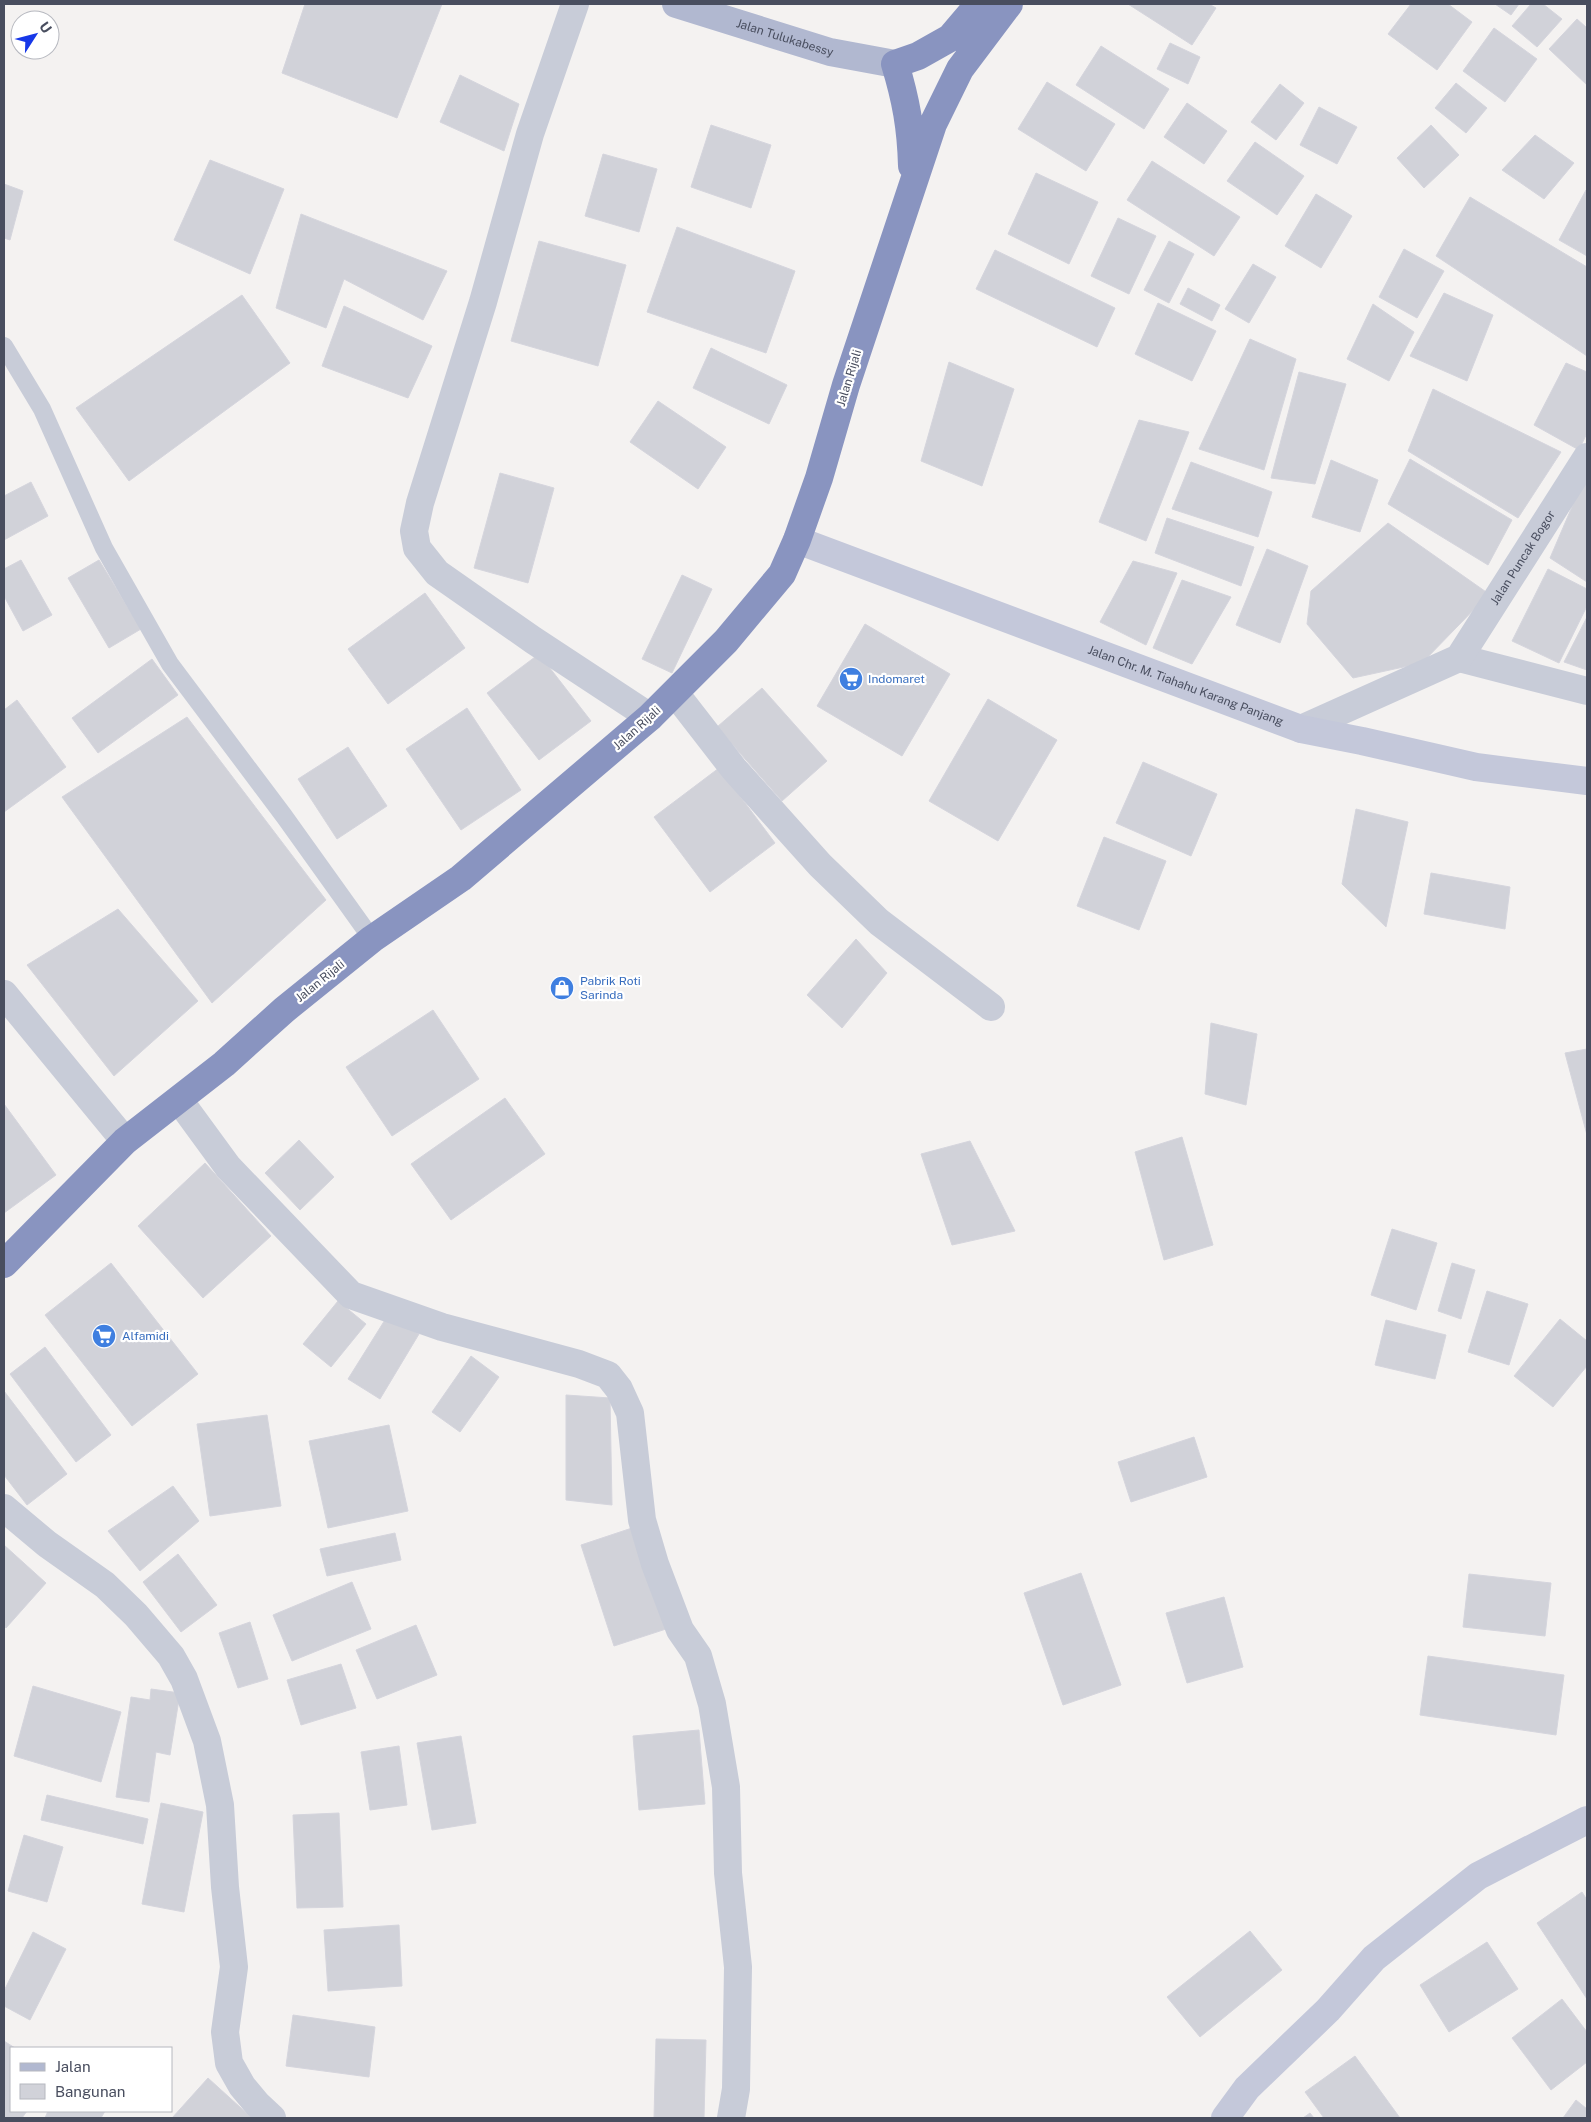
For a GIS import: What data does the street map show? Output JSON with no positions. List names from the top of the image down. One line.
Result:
{"streets":{"highway":["Jalan Rijali"],"main road":["Jalan Tulukabessy"],"street":["Jalan Puncak Bogor","Jalan Chr. M. Tiahahu Karang Panjang"]},"crossings":[["Jalan Rijali","Jalan Chr. M. Tiahahu Karang Panjang"]],"places":{"supermarket":["Indomaret","Alfamidi"],"shop":["Pabrik Roti Sarinda"]},"legend":["Jalan","Bangunan"],"north":"top right"}
